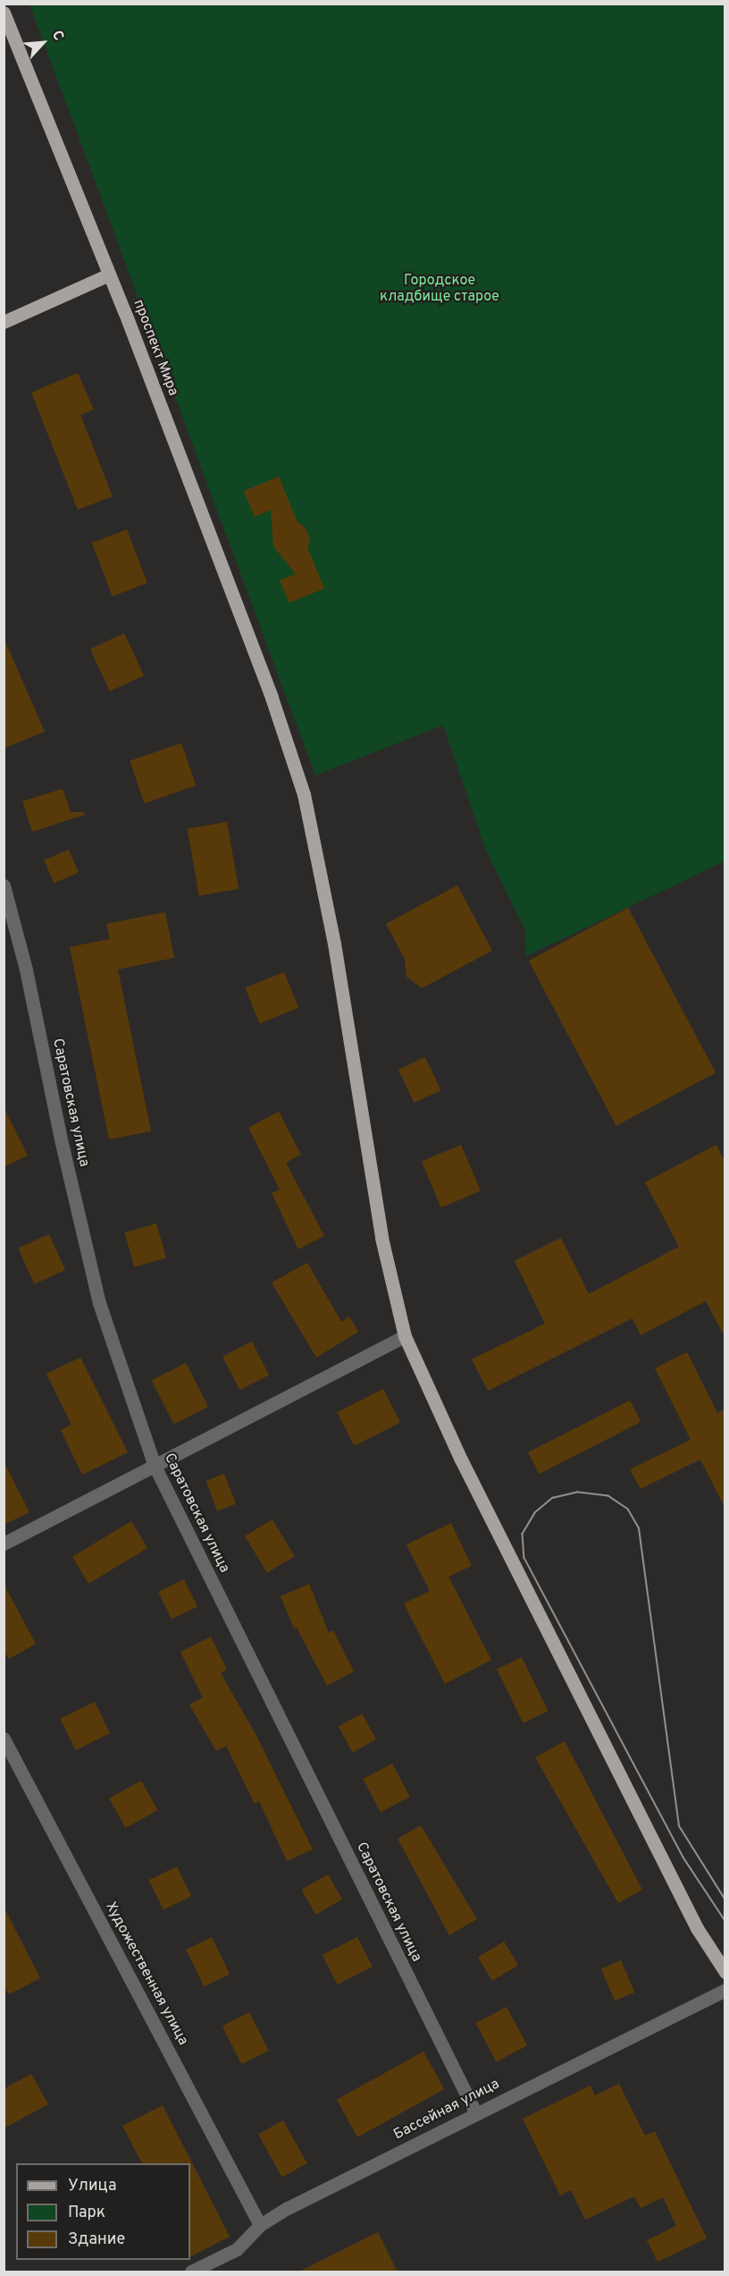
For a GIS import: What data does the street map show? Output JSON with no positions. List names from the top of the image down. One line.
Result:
{"streets":{"main road":["проспект Мира"],"street":["Саратовская улица","Художественная улица","Бассейная улица"]},"crossings":[["Саратовская улица","Бассейная улица"],["Художественная улица","Бассейная улица"]],"parks":["Городское кладбище старое"],"legend":["Улица","Парк","Здание"],"north":"top right"}
